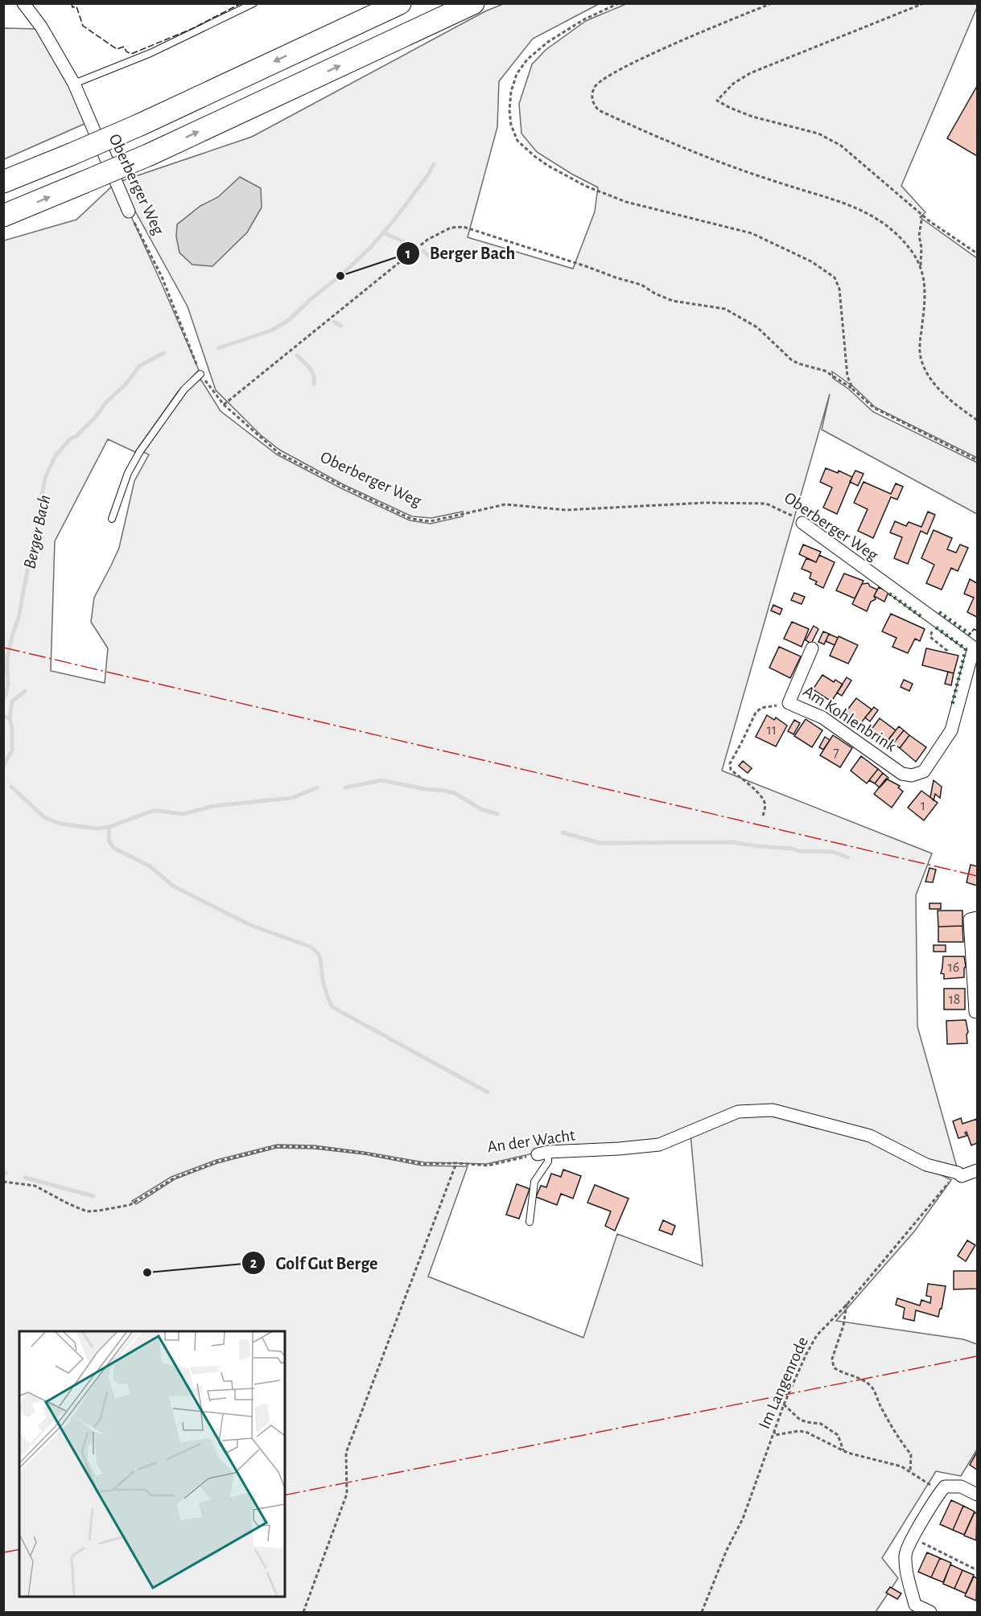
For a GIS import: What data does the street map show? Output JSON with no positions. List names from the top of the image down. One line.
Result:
{"streets":{"street":["Oberberger Weg","Am Kohlenbrink","An der Wacht"],"path":["Im Langenrode"]},"crossings":[["Oberberger Weg","Am Kohlenbrink"],["An der Wacht","Im Langenrode"]],"water":["Berger Bach"],"places":["Berger Bach","Golf Gut Berge"],"house_numbers":["11","7","1","16","18"]}
